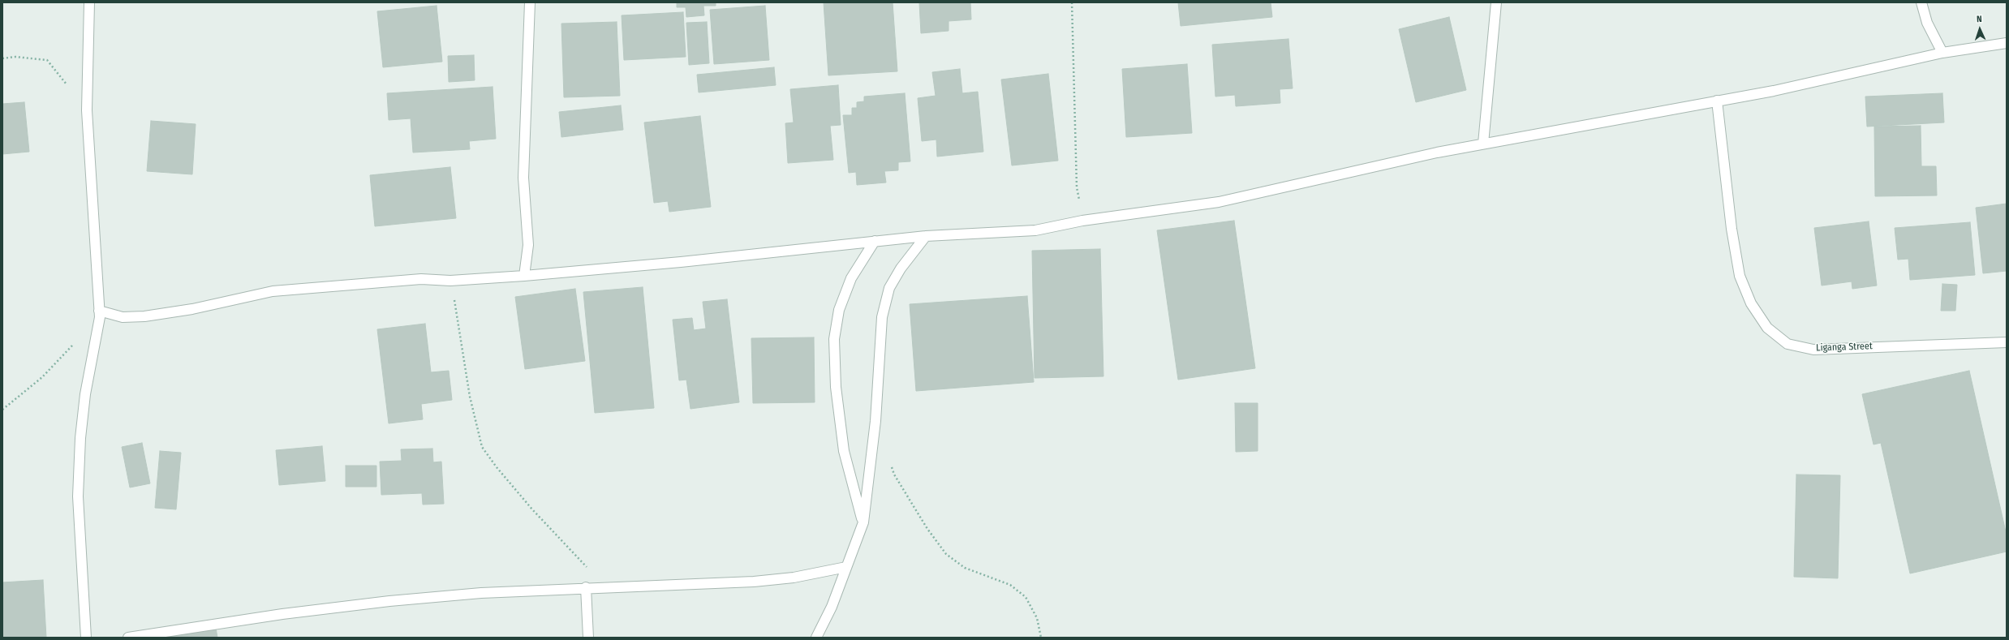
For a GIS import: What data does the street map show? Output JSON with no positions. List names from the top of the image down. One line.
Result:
{"streets":{"street":["Liganga Street"]},"north":"top"}
